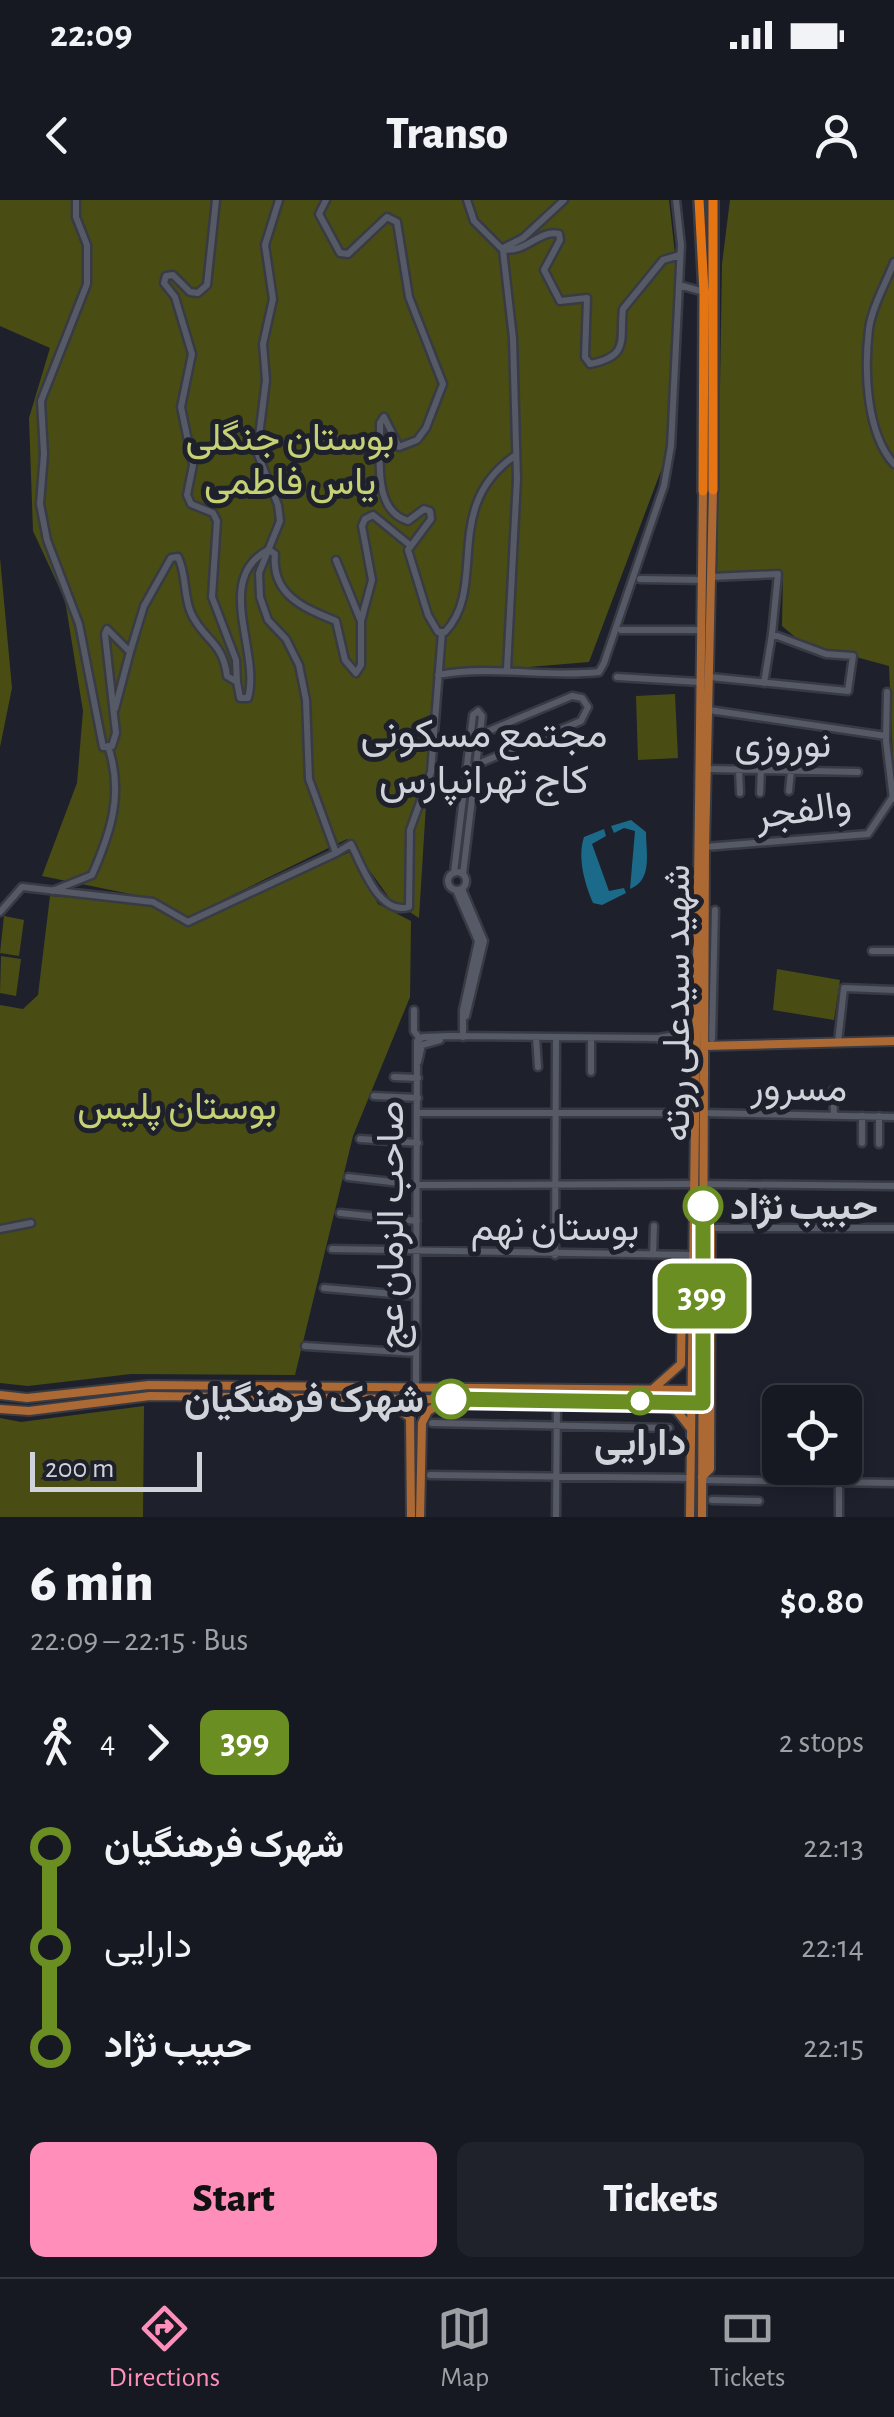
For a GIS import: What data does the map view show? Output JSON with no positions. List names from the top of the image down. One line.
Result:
{"streets":{"main road":["شهید سیدعلی روته"],"street":["نوروزی","والفجر","مسرور","صاحب الزمان عج","بوستان نهم"]},"crossings":[["نوروزی","شهید سیدعلی روته"],["والفجر","شهید سیدعلی روته"],["شهید سیدعلی روته","مسرور"],["شهید سیدعلی روته","بوستان نهم"],["مسرور","صاحب الزمان عج"],["صاحب الزمان عج","بوستان نهم"]],"districts":["مجتمع مسکونی کاج تهرانپارس"],"parks":["بوستان جنگلی یاس فاطمی","بوستان پلیس"],"places":["حبیب نژاد","شهرک فرهنگیان","دارایی"],"lines":["bus line 399"],"scale_bar":"200 m","page":{"status":"22:09","header":"Transo","on_map":"399","scale":"200 m","heading":["6 min","22:09 – 22:15 · Bus","$0.80"],"legs":["4","399","2 stops"],"list":[{"name":"شهرک فرهنگیان","value":"22:13"},{"name":"دارایی","value":"22:14"},{"name":"حبیب نژاد","value":"22:15"}],"buttons":["Start","Tickets"],"tabs":["Directions","Map","Tickets"]}}
